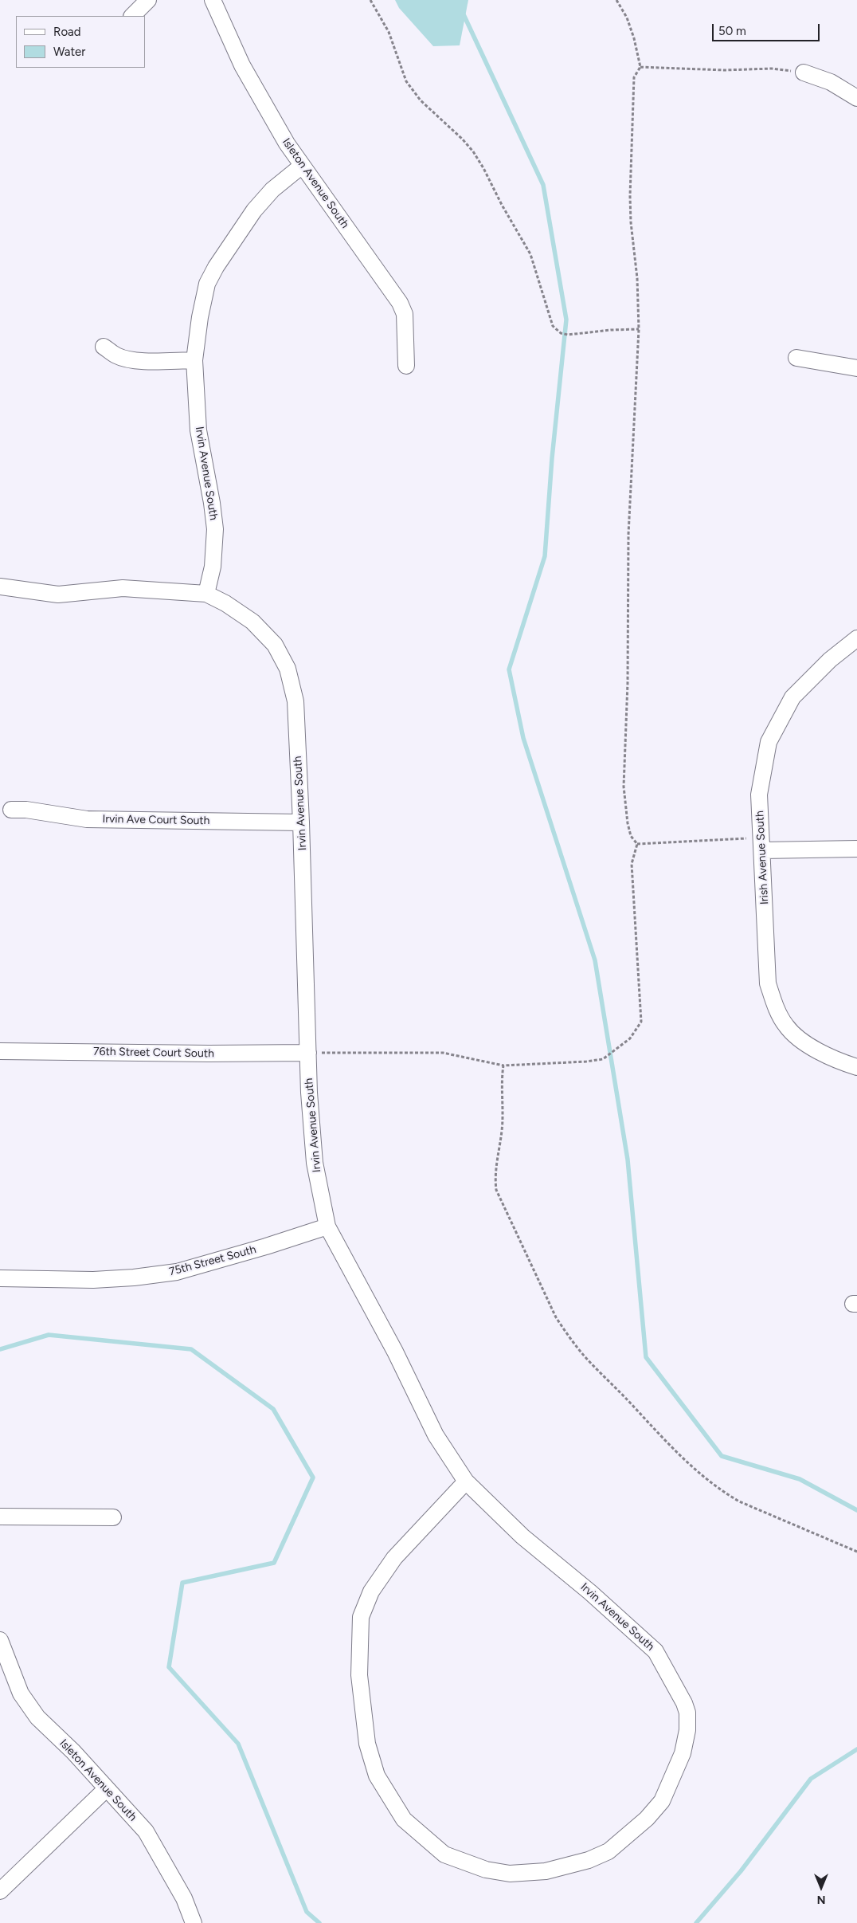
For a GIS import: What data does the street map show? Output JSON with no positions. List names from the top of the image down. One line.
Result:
{"streets":{"street":["Isleton Avenue South","Irvin Avenue South","Irvin Ave Court South","Irish Avenue South","76th Street Court South","75th Street South"]},"crossings":[["Isleton Avenue South","Irvin Avenue South"],["Irvin Avenue South","Irvin Ave Court South"],["Irvin Avenue South","76th Street Court South"],["Irvin Avenue South","75th Street South"]],"legend":["Road","Water"],"scale_bar":"50 m","north":"bottom"}
